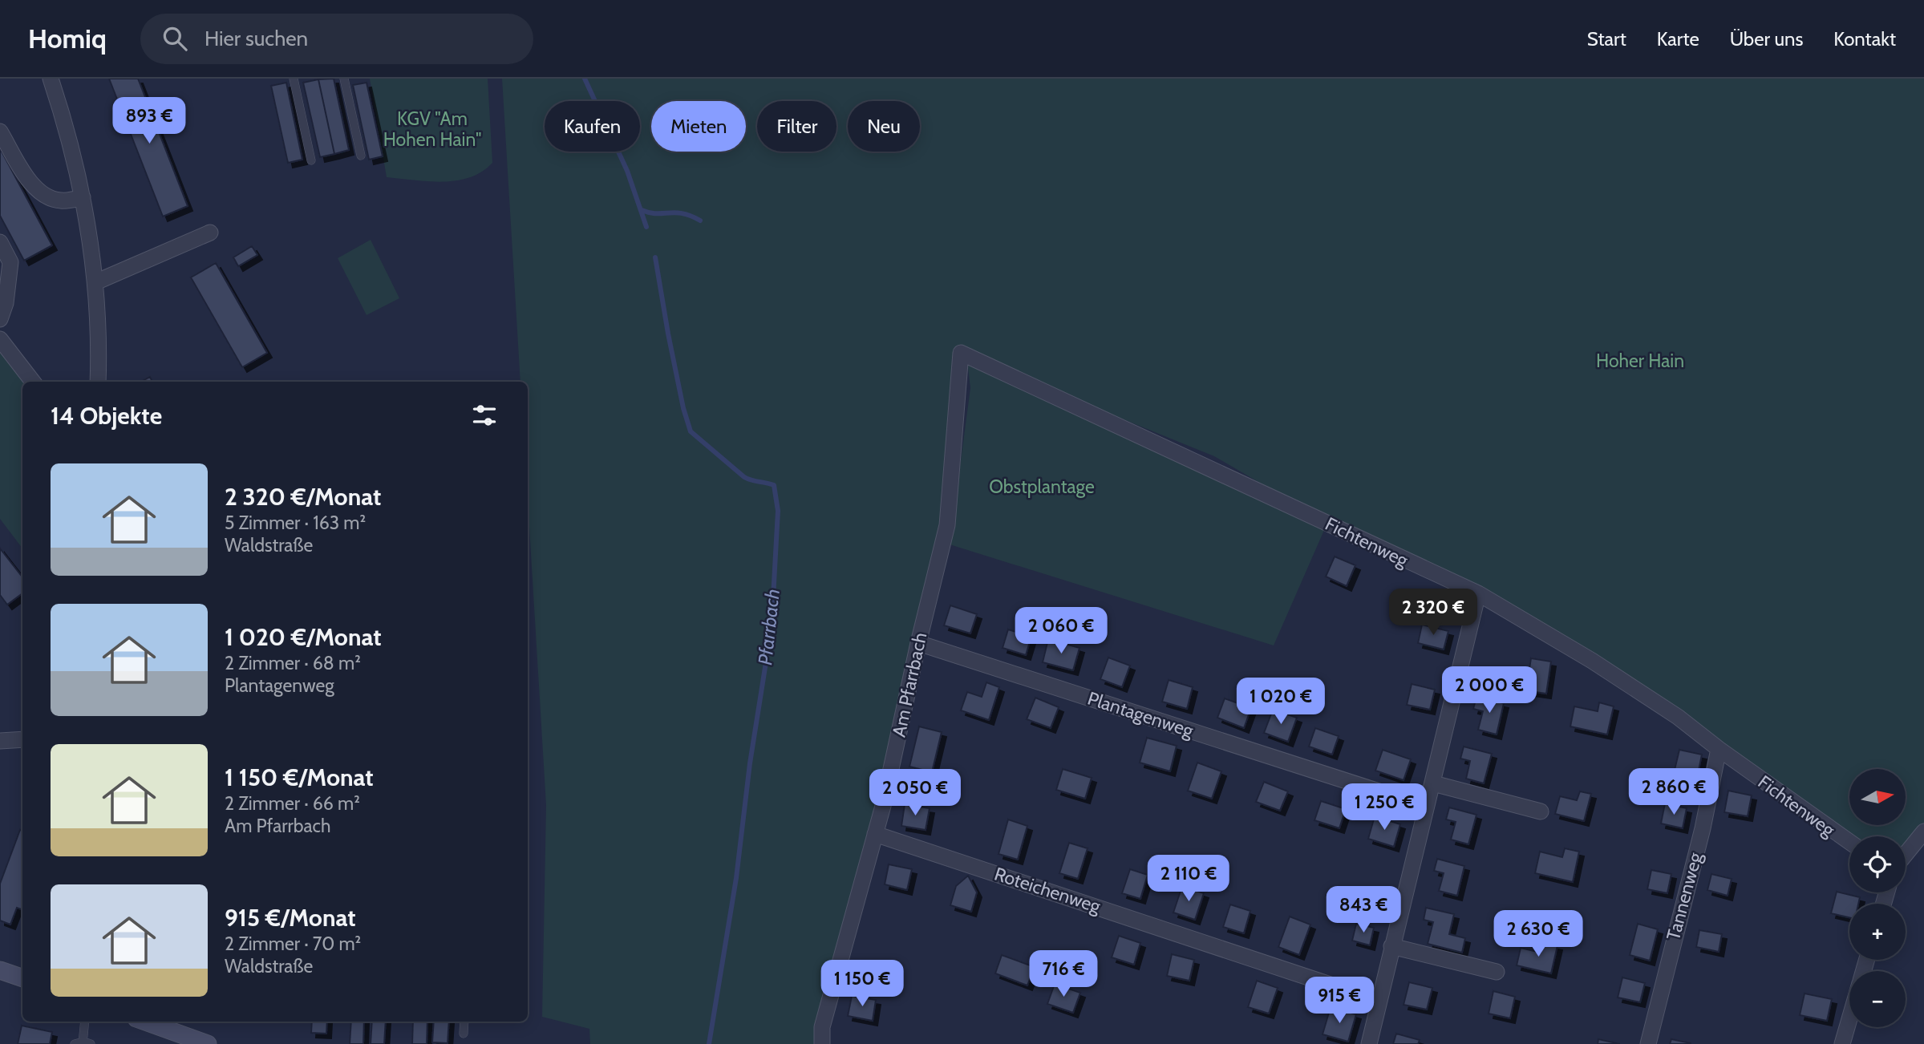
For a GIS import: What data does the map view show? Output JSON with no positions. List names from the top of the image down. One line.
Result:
{"streets":{"street":["Fichtenweg","Am Pfarrbach","Plantagenweg","Roteichenweg","Tannenweg"]},"crossings":[["Fichtenweg","Am Pfarrbach"],["Fichtenweg","Tannenweg"],["Am Pfarrbach","Plantagenweg"],["Am Pfarrbach","Roteichenweg"]],"water":["Pfarrbach"],"parks":["KGV \"Am Hohen Hain\"","Hoher Hain","Obstplantage"],"north":"right","page":{"header":"Homiq","search":"Hier suchen","nav":["Start","Karte","Über uns","Kontakt"],"price":["893 €","2 320 €","2 060 €","2 000 €","1 020 €","2 860 €","2 050 €","1 250 €","2 110 €","843 €","2 630 €","716 €","1 150 €","915 €"],"chip":["Kaufen","Mieten","Filter","Neu"],"heading":"14 Objekte","list":[{"name":"2 320 €/Monat","note":"5 Zimmer · 163 m² · Waldstraße"},{"name":"1 020 €/Monat","note":"2 Zimmer · 68 m² · Plantagenweg"},{"name":"1 150 €/Monat","note":"2 Zimmer · 66 m² · Am Pfarrbach"},{"name":"915 €/Monat","note":"2 Zimmer · 70 m² · Waldstraße"}],"map_buttons":["+","−"]}}
